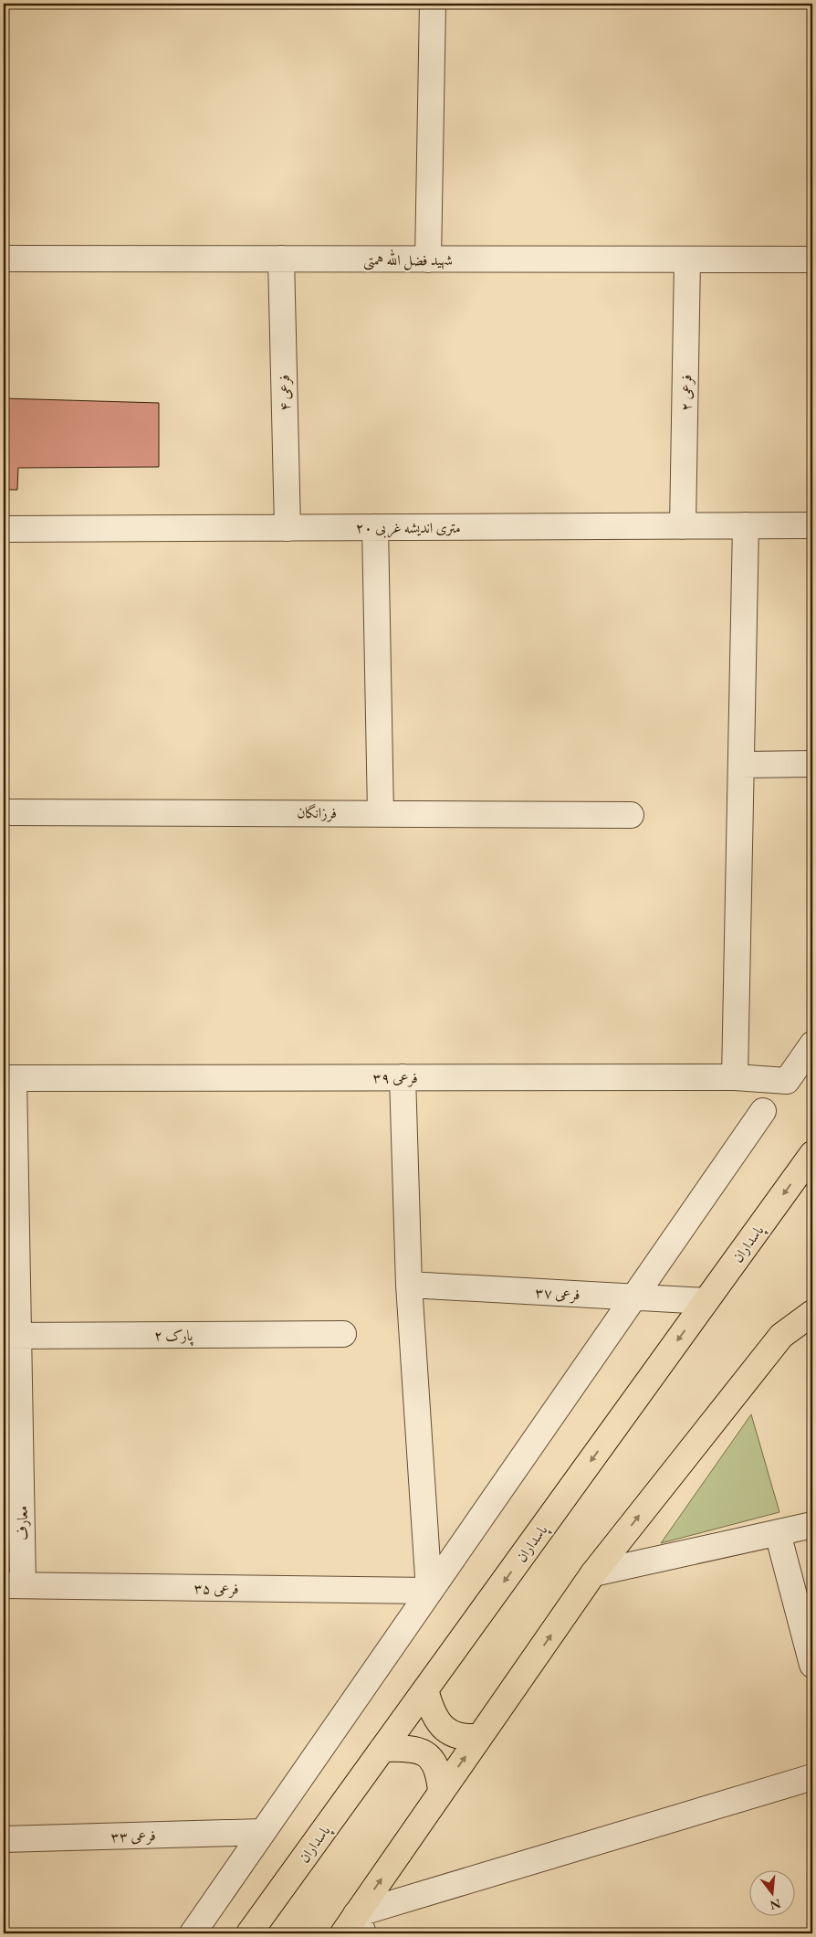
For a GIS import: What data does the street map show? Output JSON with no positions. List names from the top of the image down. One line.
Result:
{"streets":{"main road":["پاسداران"],"street":["شهید فضل الله همتی","فرعی ۴","فرعی ۲","۲۰ متری اندیشه غربی","فرزانگان","فرعی ۳۹","فرعی ۳۷","پارک ۲","معارف","فرعی ۳۵","فرعی ۳۳"]},"crossings":[["شهید فضل الله همتی","فرعی ۴"],["شهید فضل الله همتی","فرعی ۲"],["فرعی ۴","۲۰ متری اندیشه غربی"],["فرعی ۲","۲۰ متری اندیشه غربی"],["فرعی ۳۹","معارف"],["پاسداران","فرعی ۳۷"],["پارک ۲","معارف"],["معارف","فرعی ۳۵"]],"north":"bottom"}
